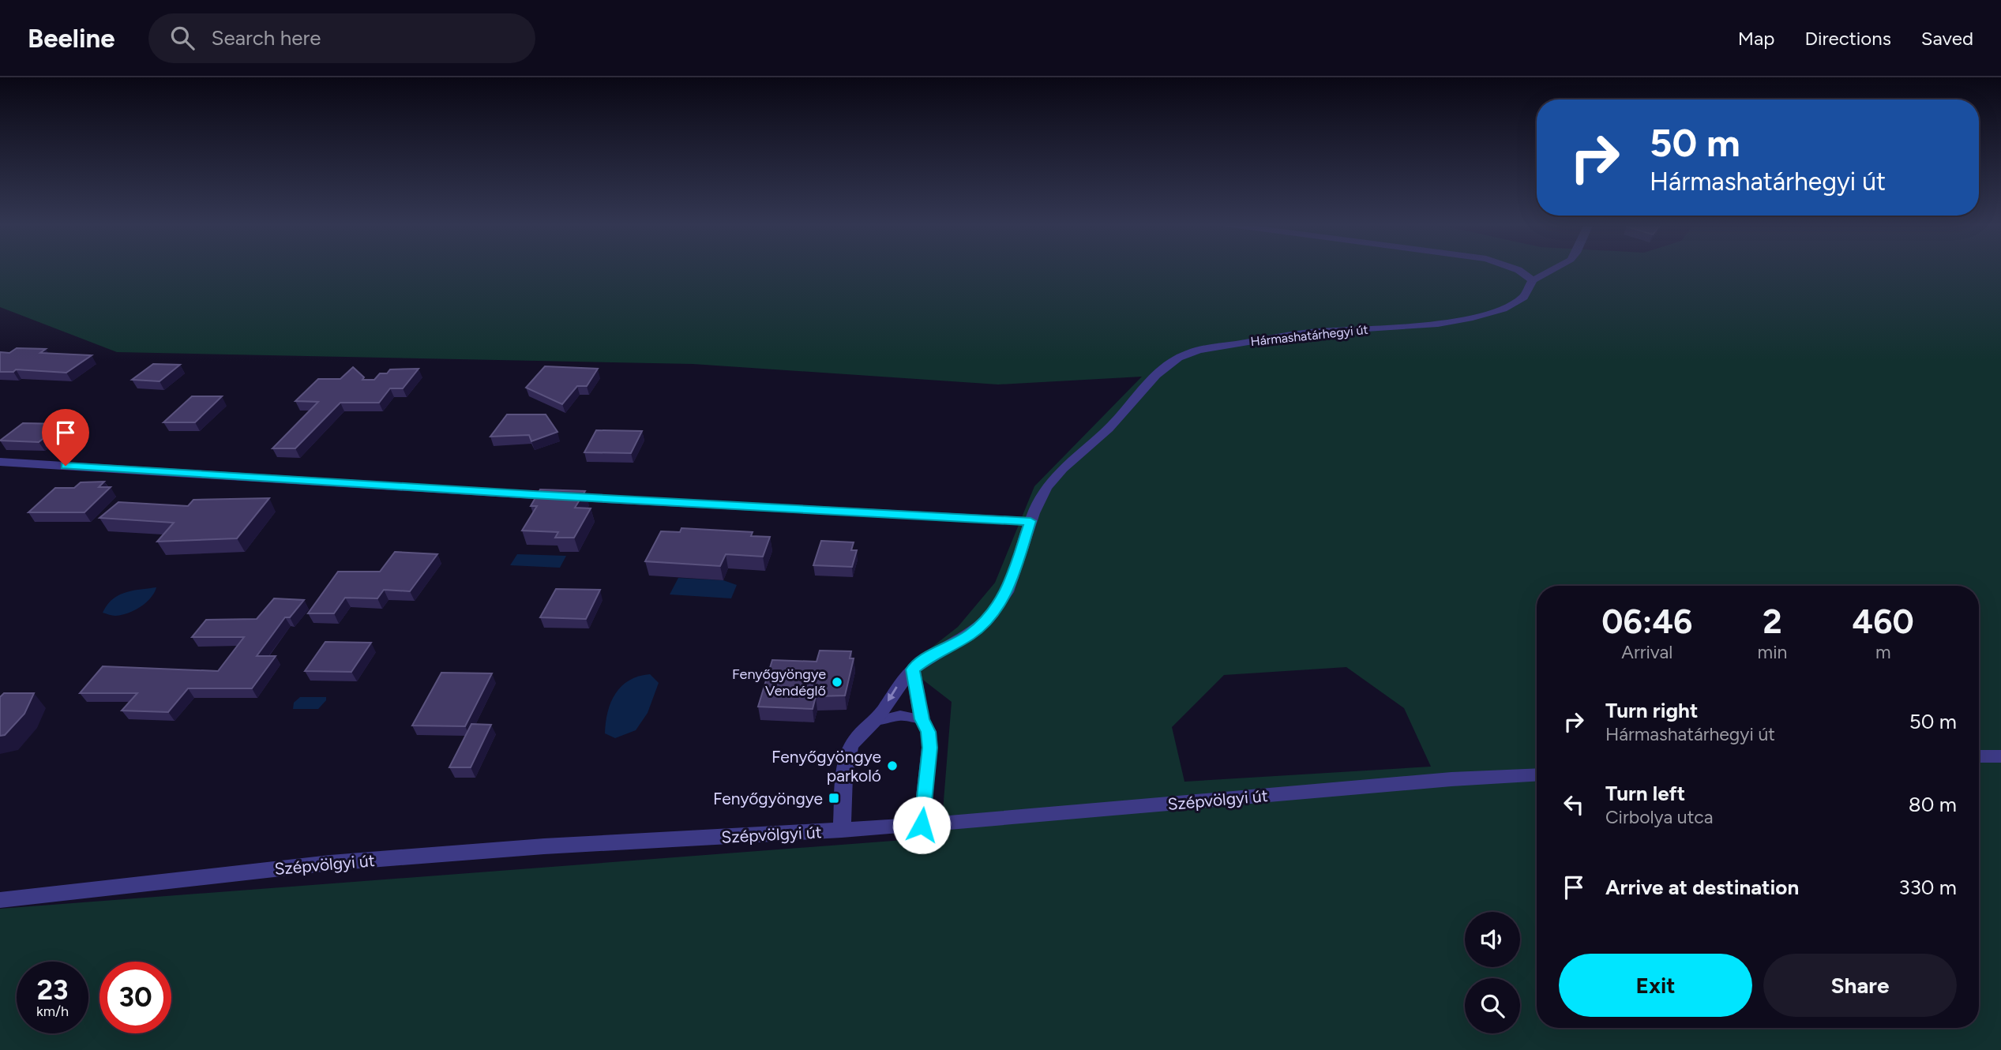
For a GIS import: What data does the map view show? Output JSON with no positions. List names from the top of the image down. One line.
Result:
{"streets":{"street":["Hármashatárhegyi út","Szépvölgyi út"]},"crossings":[["Hármashatárhegyi út","Szépvölgyi út"]],"places":{"other":["Fenyőgyöngye Vendéglő","Fenyőgyöngye parkoló"],"transit":["Fenyőgyöngye"]},"page":{"header":"Beeline","search":"Search here","nav":["Map","Directions","Saved"],"turn":["50 m","Hármashatárhegyi út"],"eta":["06:46","Arrival","2","min","460","m"],"list":[{"name":"Turn right","note":"Hármashatárhegyi út","value":"50 m"},{"name":"Turn left","note":"Cirbolya utca","value":"80 m"},{"name":"Arrive at destination","value":"330 m"}],"buttons":["Exit","Share"],"speed":"23 km/h","limit":"30"}}
